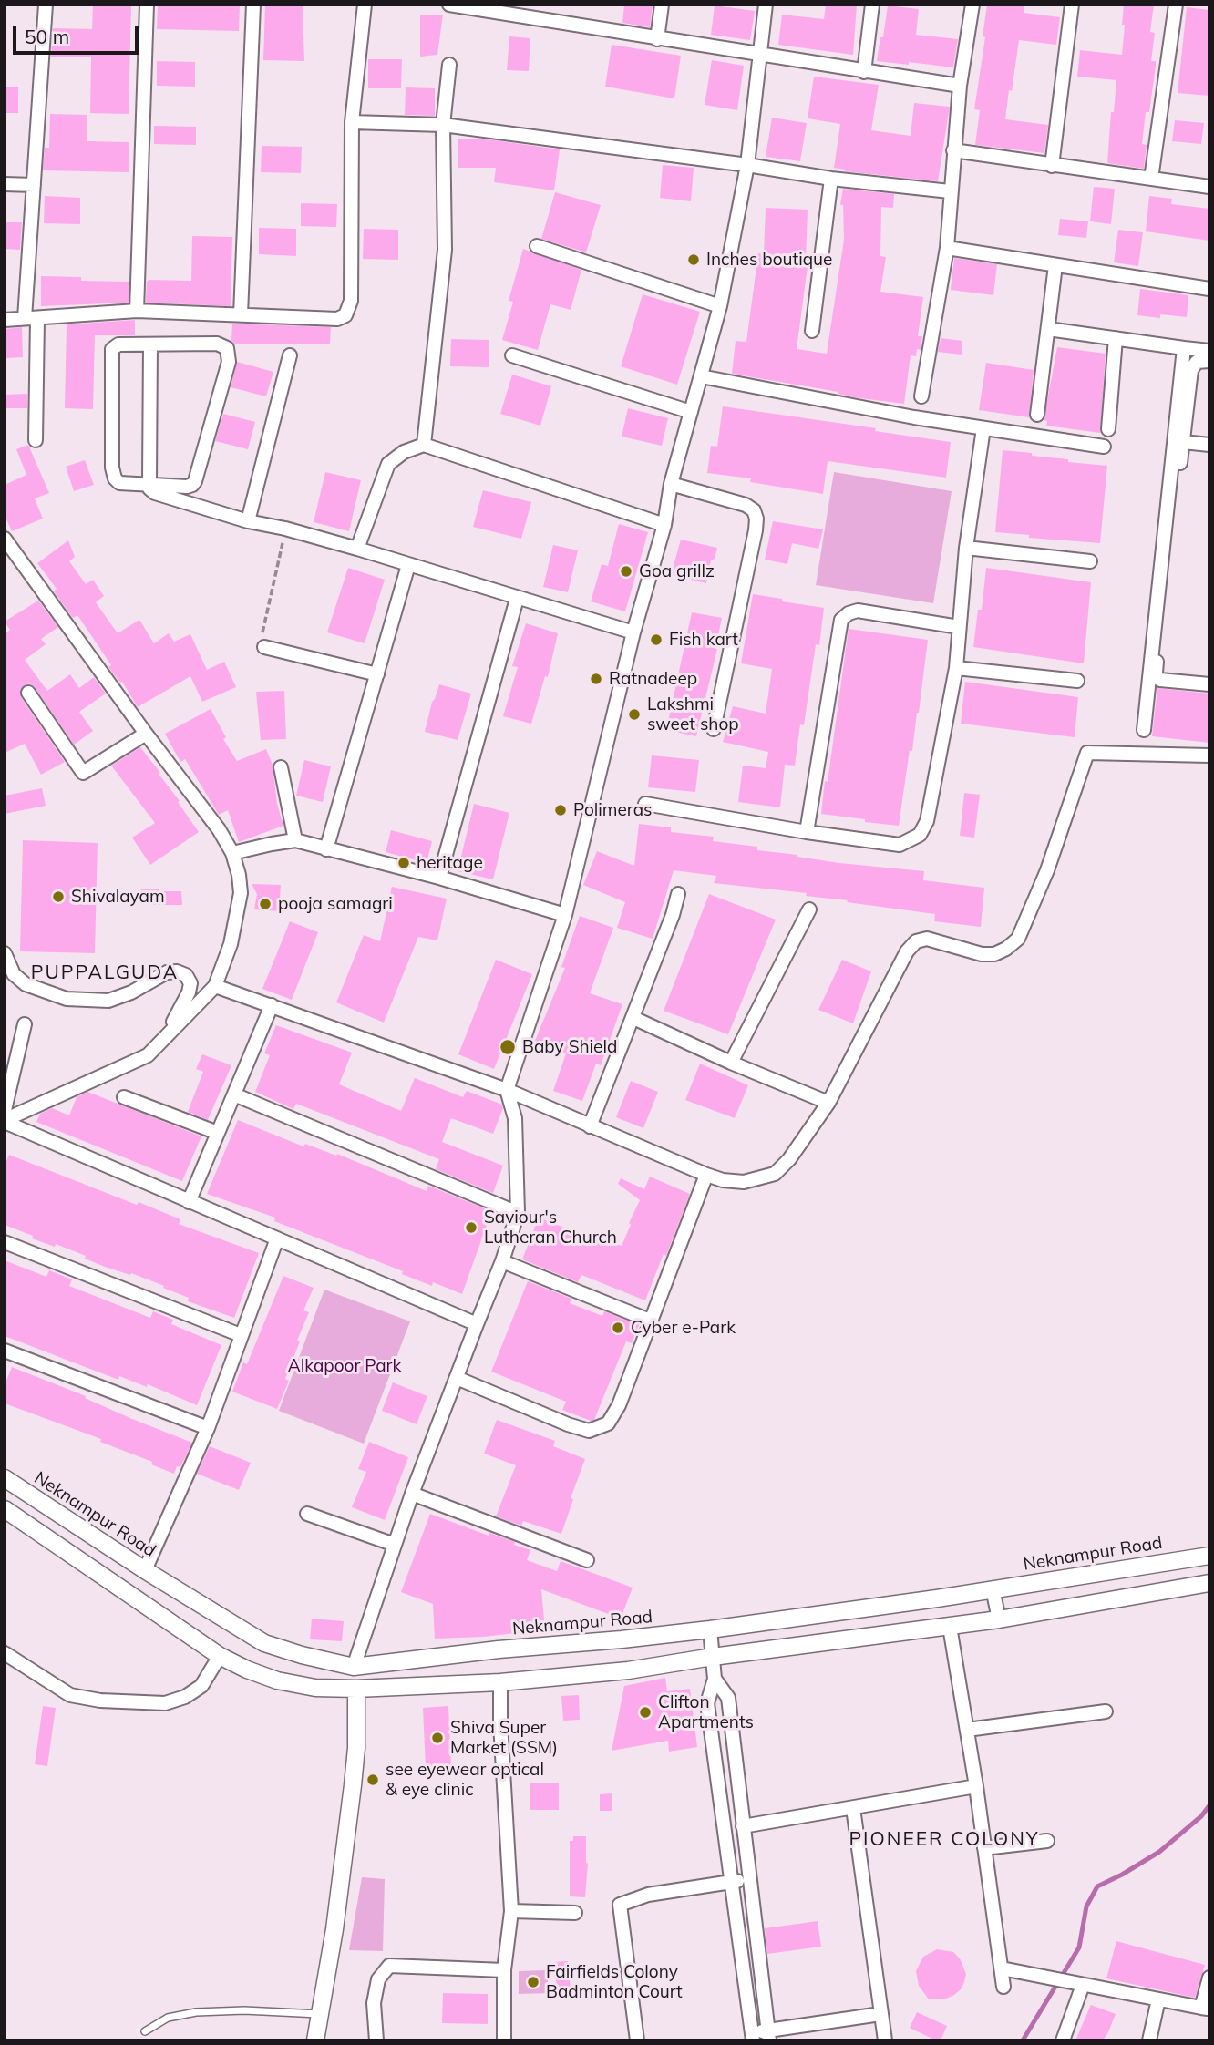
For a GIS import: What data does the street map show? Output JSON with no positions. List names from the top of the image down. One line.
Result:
{"streets":{"street":["Neknampur Road"]},"districts":["PUPPALGUDA","PIONEER COLONY"],"parks":["Alkapoor Park"],"places":["Inches boutique","Goa grillz","Fish kart","Ratnadeep","Lakshmi sweet shop","Polimeras","heritage","Shivalayam","pooja samagri","Baby Shield","Saviour's Lutheran Church","Cyber e-Park","Clifton Apartments","Shiva Super Market (SSM)","see eyewear optical & eye clinic","Fairfields Colony Badminton Court"],"scale_bar":"50 m"}
